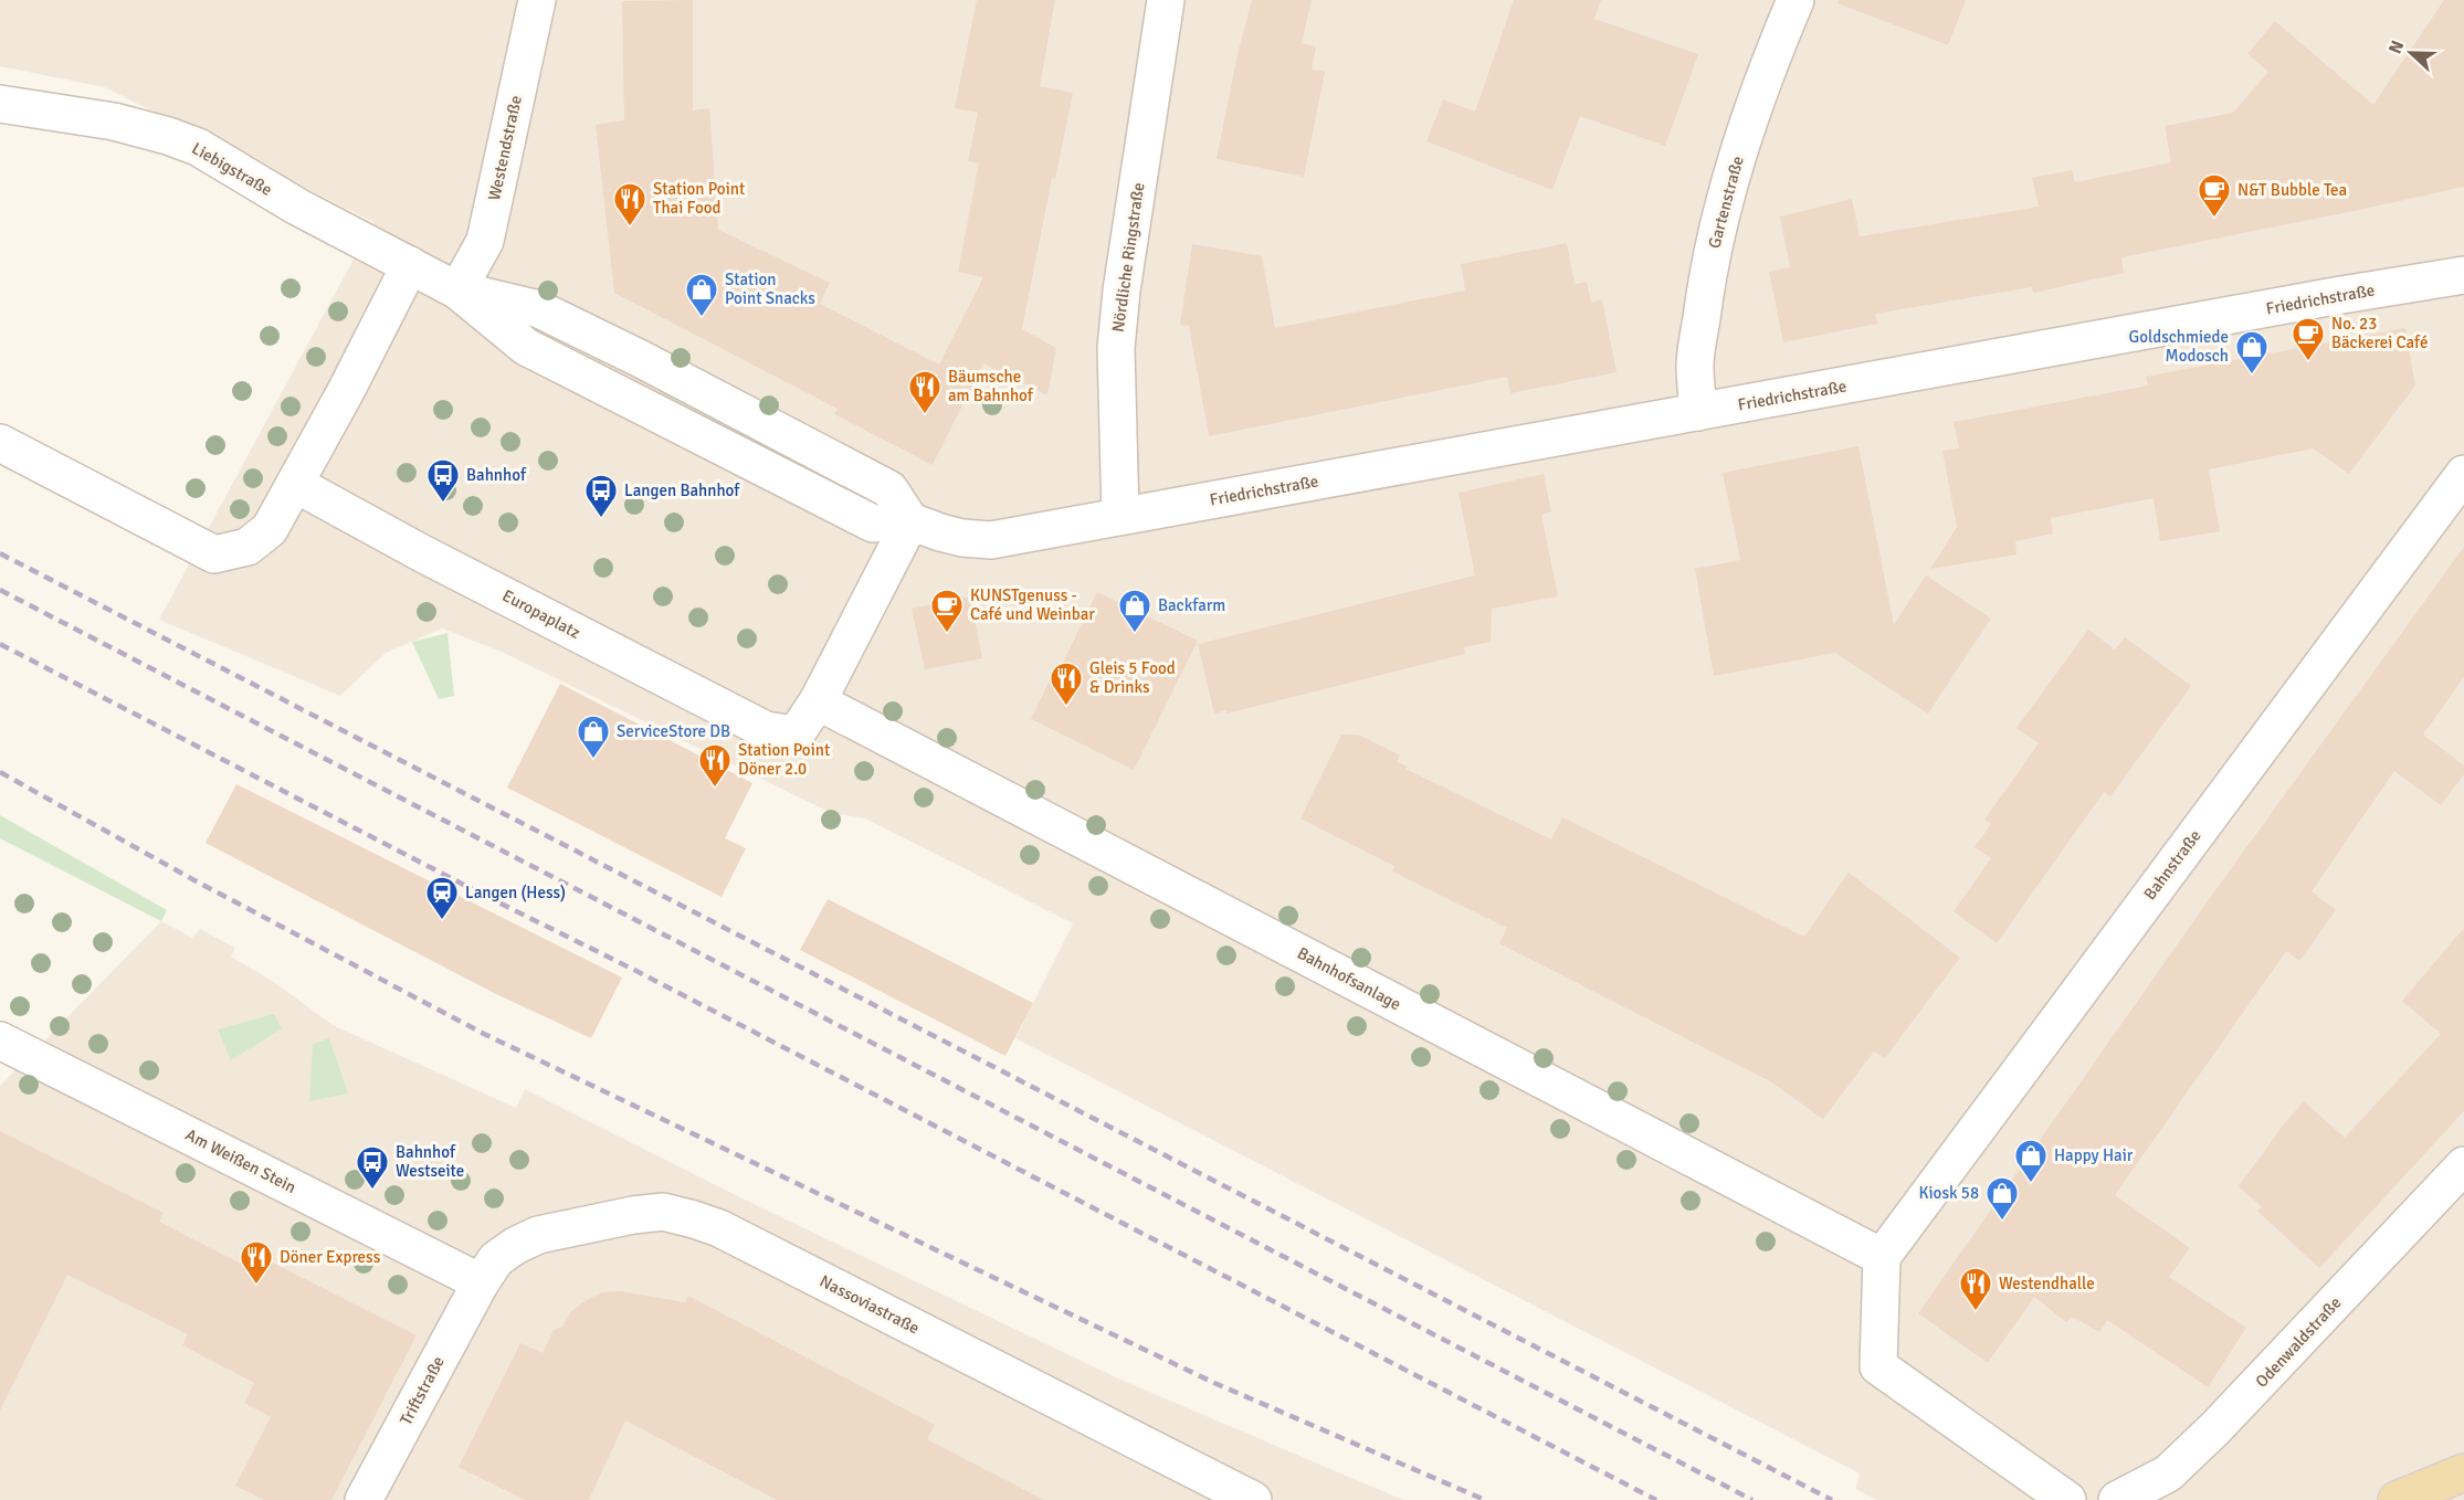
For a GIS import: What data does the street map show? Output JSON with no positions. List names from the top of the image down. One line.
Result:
{"streets":{"street":["Westendstraße","Liebigstraße","Gartenstraße","Nördliche Ringstraße","Friedrichstraße","Europaplatz","Bahnstraße","Bahnhofsanlage","Am Weißen Stein","Nassoviastraße","Odenwaldstraße","Triftstraße"]},"crossings":[["Gartenstraße","Friedrichstraße"],["Nördliche Ringstraße","Friedrichstraße"],["Europaplatz","Bahnhofsanlage"],["Bahnstraße","Bahnhofsanlage"],["Am Weißen Stein","Nassoviastraße"],["Am Weißen Stein","Triftstraße"],["Nassoviastraße","Triftstraße"]],"places":{"cafe":["N&T Bubble Tea","No. 23 Bäckerei Café","KUNSTgenuss - Café und Weinbar"],"restaurant":["Station Point Thai Food","Bäumsche am Bahnhof","Gleis 5 Food & Drinks","Station Point Döner 2.0","Döner Express","Westendhalle"],"shop":["Station Point Snacks","Goldschmiede Modosch","Backfarm","ServiceStore DB","Happy Hair","Kiosk 58"],"bus stop":["Bahnhof","Langen Bahnhof","Bahnhof Westseite"],"station":["Langen (Hess)"]},"north":"left"}
